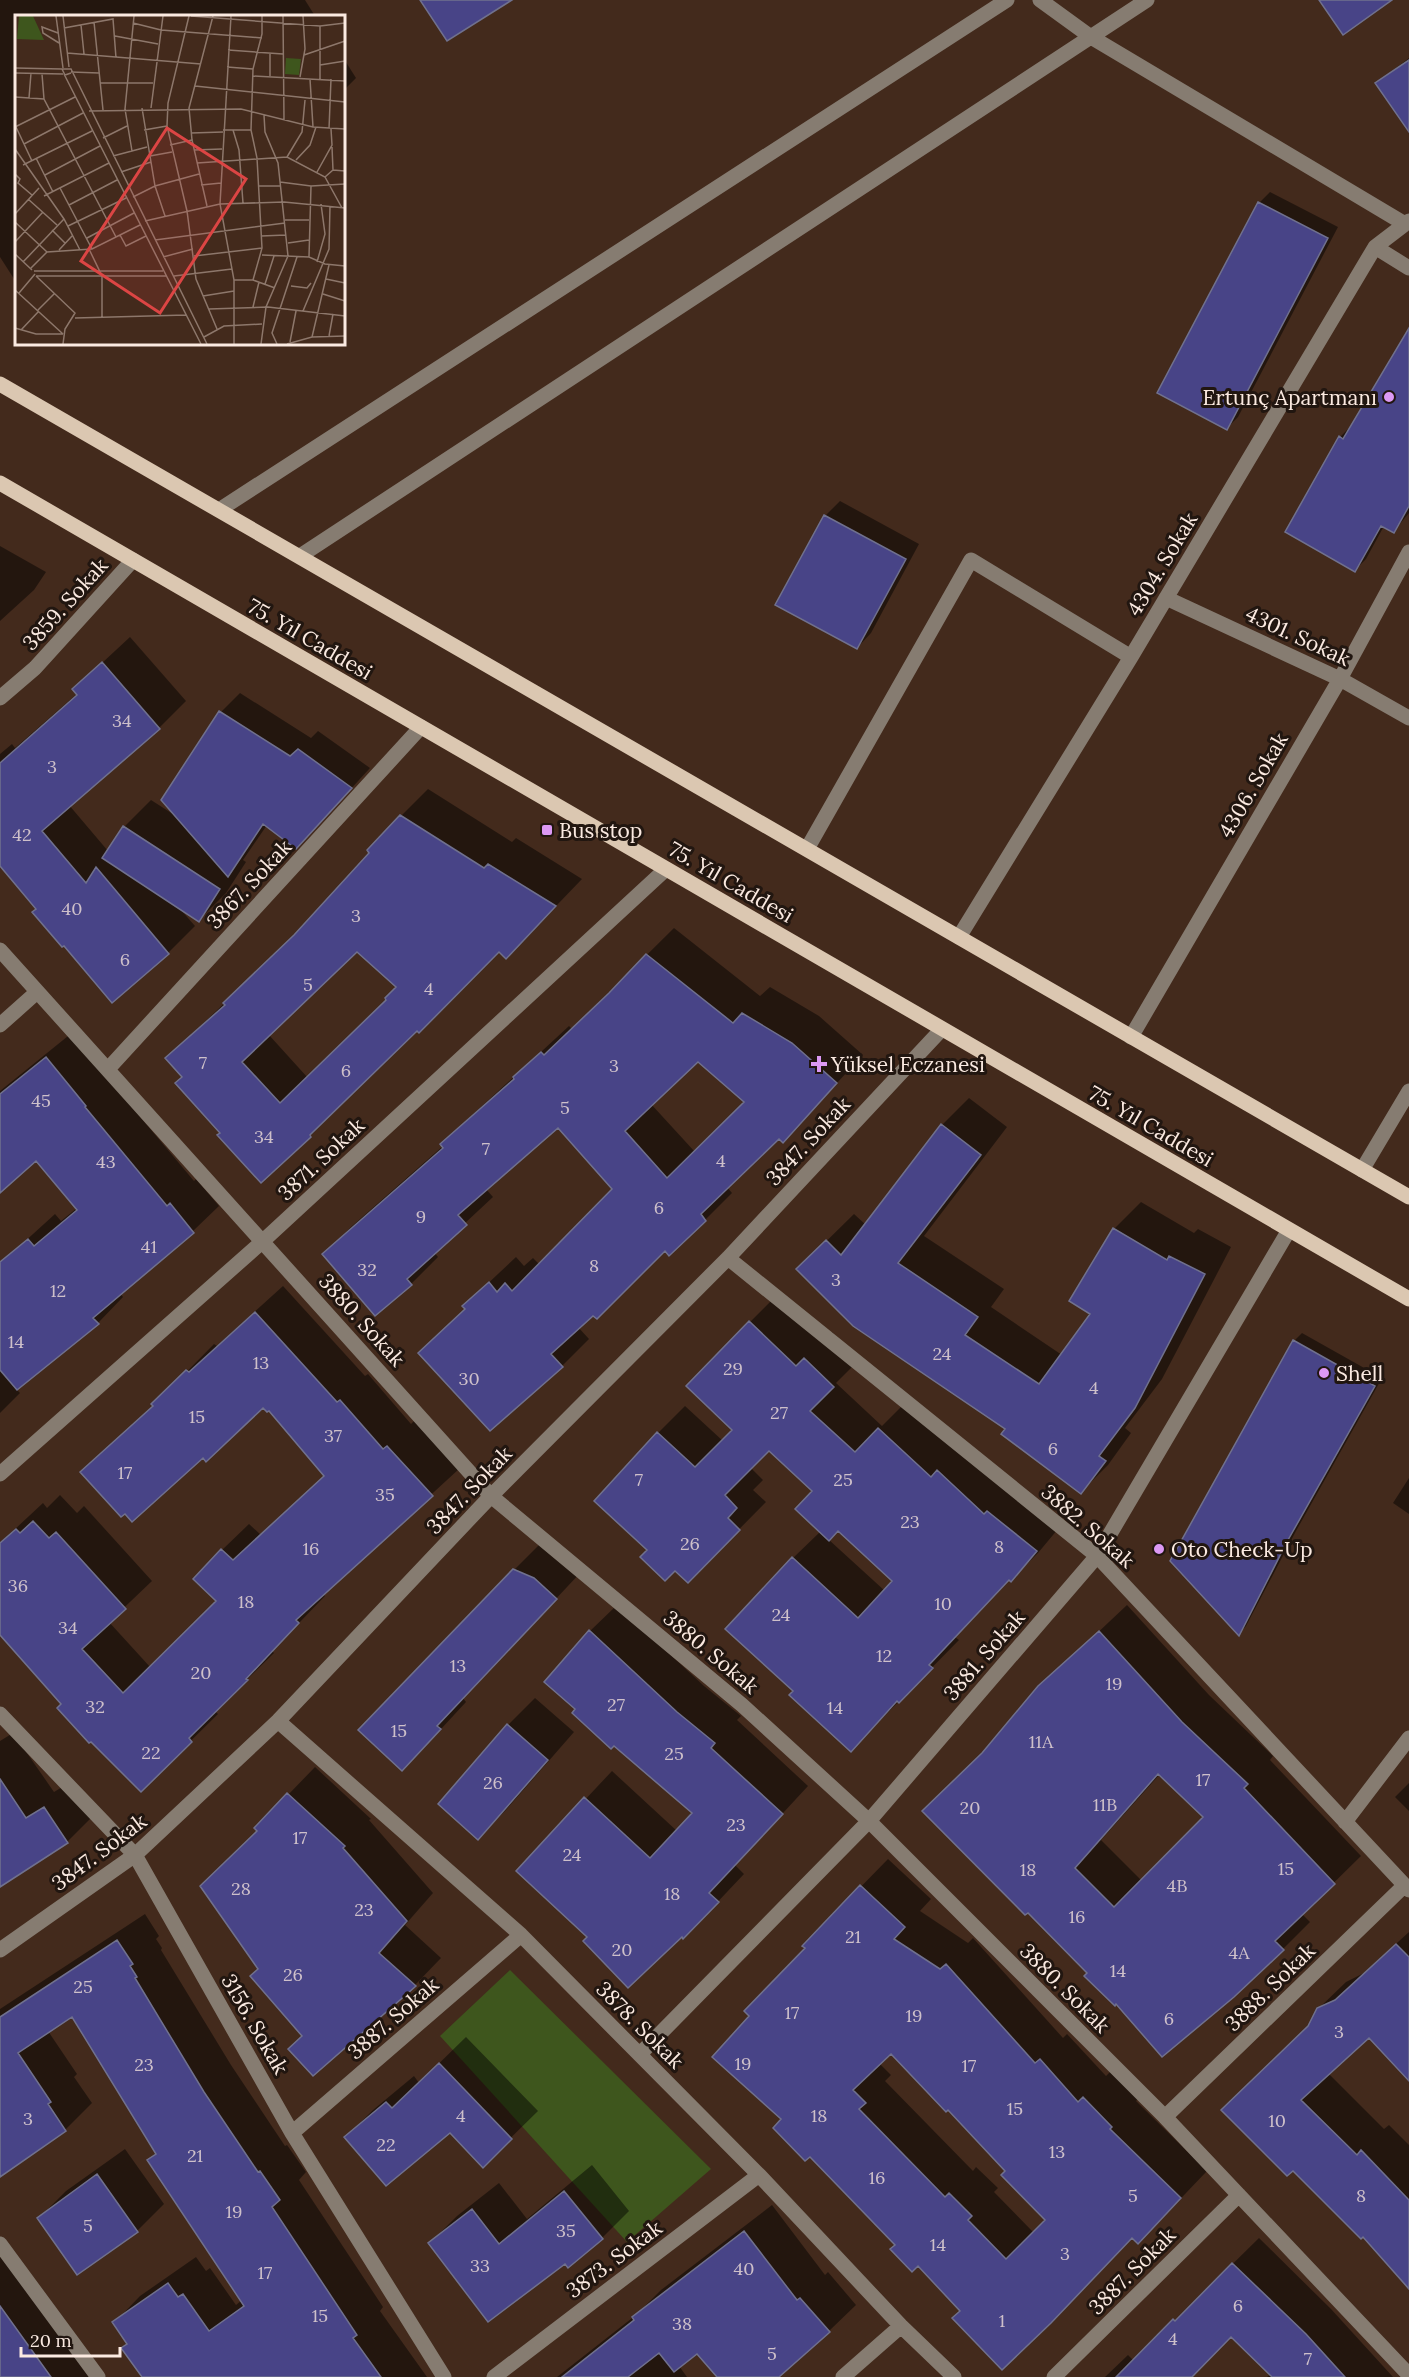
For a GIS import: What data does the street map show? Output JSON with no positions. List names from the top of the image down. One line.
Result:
{"streets":{"main road":["75. Yıl Caddesi"],"street":["4304. Sokak","3859. Sokak","4301. Sokak","4306. Sokak","3867. Sokak","3847. Sokak","3871. Sokak","3880. Sokak","3882. Sokak","3881. Sokak","3888. Sokak","3887. Sokak","3156. Sokak","3878. Sokak","3873. Sokak"]},"crossings":[["4304. Sokak","4301. Sokak"],["3859. Sokak","75. Yıl Caddesi"],["4301. Sokak","4306. Sokak"],["75. Yıl Caddesi","3867. Sokak"],["75. Yıl Caddesi","3847. Sokak"],["75. Yıl Caddesi","3871. Sokak"],["75. Yıl Caddesi","3881. Sokak"],["3867. Sokak","3880. Sokak"],["3847. Sokak","3880. Sokak"],["3847. Sokak","3882. Sokak"],["3847. Sokak","3156. Sokak"],["3847. Sokak","3878. Sokak"],["3871. Sokak","3880. Sokak"],["3880. Sokak","3881. Sokak"],["3880. Sokak","3888. Sokak"],["3880. Sokak","3887. Sokak"],["3882. Sokak","3881. Sokak"],["3882. Sokak","3888. Sokak"],["3881. Sokak","3878. Sokak"],["3887. Sokak","3156. Sokak"],["3887. Sokak","3878. Sokak"],["3878. Sokak","3873. Sokak"]],"places":{"other":["Ertunç Apartmanı","Shell","Oto Check-Up"],"transit":["Bus stop"],"health":["Yüksel Eczanesi"]},"house_numbers":["34","3","42","40","3","6","5","4","7","3","6","45","5","34","7","4","43","6","9","41","8","32","3","12","14","24","13","29","30","4","27","15","37","6","17","7","25","35","23","26","8","16","36","18","10","24","34","12","13","20","19","27","32","14","15","11A","22","25","17","26","11B","20","23","17","24","15","18","4B","28","18","23","16","21","20","4A","14","26","25","17","19","6","3","19","23","17","15","4","18","3","10","22","13","21","16","5","8","19","5","35","14","3","33","40","17","6","15","1","38","4","5","7"],"scale_bar":"20 m"}
